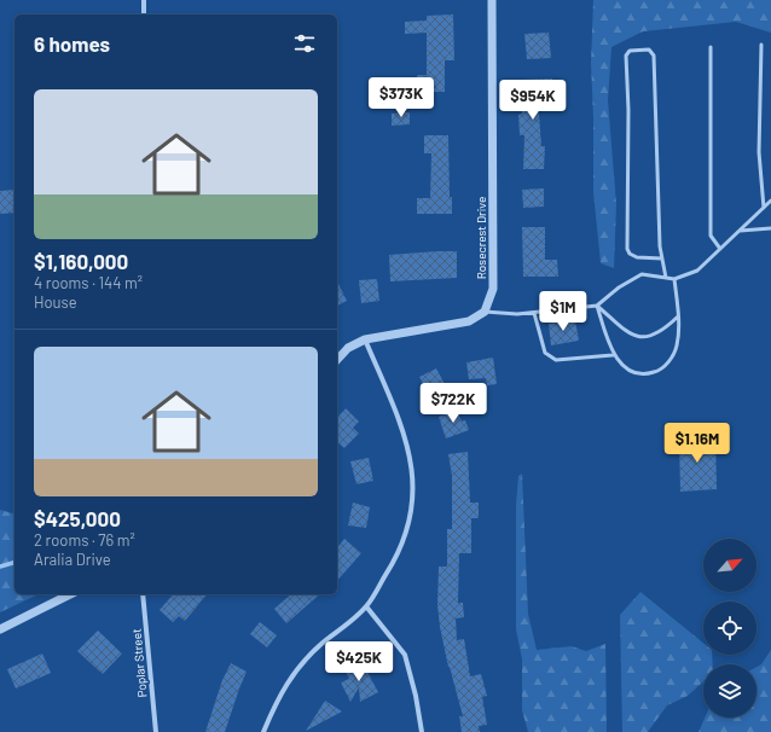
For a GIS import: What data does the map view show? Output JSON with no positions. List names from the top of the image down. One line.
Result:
{"streets":{"street":["Rosecrest Drive","Poplar Street"]},"north":"top right","page":{"heading":"6 homes","list":[{"name":"$1,160,000","note":"4 rooms · 144 m² · House"},{"name":"$425,000","note":"2 rooms · 76 m² · Aralia Drive"}],"price":["$373K","$954K","$1M","$722K","$1.16M","$425K"]}}
